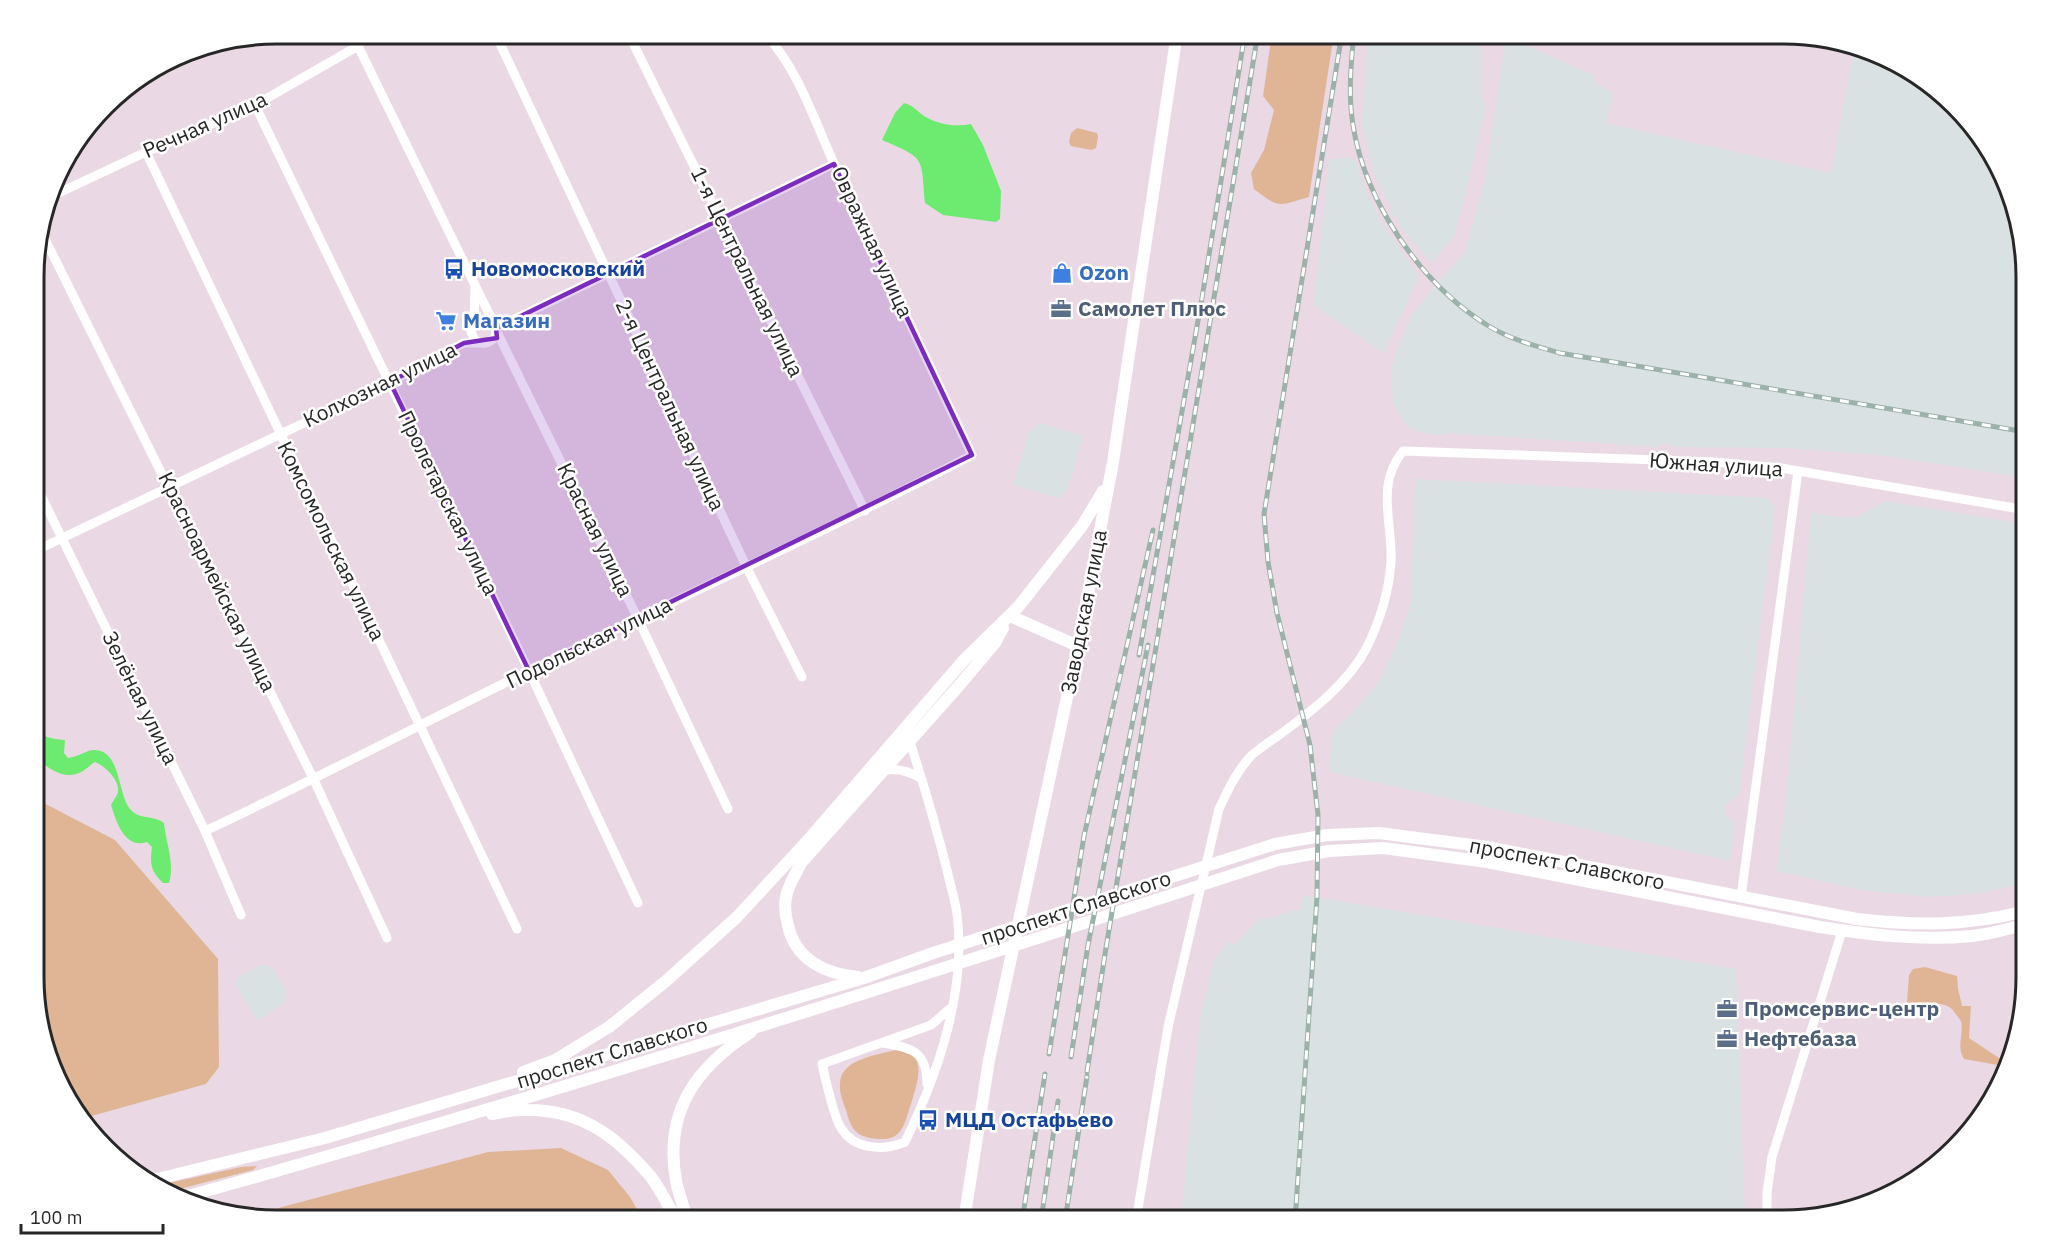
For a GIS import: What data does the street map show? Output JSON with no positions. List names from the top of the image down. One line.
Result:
{"streets":{"main road":["Заводская улица","проспект Славского"],"street":["Речная улица","Овражная улица","1-я Центральная улица","Колхозная улица","2-я Центральная улица","Южная улица","Пролетарская улица","Красная улица","Комсомольская улица","Красноармейская улица","Подольская улица","Зелёная улица"]},"crossings":[["Речная улица","Пролетарская улица"],["Речная улица","Красная улица"],["Речная улица","Комсомольская улица"],["Овражная улица","Подольская улица"],["1-я Центральная улица","Подольская улица"],["Колхозная улица","Пролетарская улица"],["Колхозная улица","Красная улица"],["Колхозная улица","Комсомольская улица"],["Колхозная улица","Красноармейская улица"],["Колхозная улица","Зелёная улица"],["2-я Центральная улица","Подольская улица"],["Пролетарская улица","Подольская улица"],["Красная улица","Подольская улица"],["Комсомольская улица","Подольская улица"],["Красноармейская улица","Подольская улица"],["Подольская улица","Зелёная улица"]],"places":{"bus stop":["Новомосковский","МЦД Остафьево"],"shop":["Ozon"],"office":["Самолет Плюс","Промсервис-центр","Нефтебаза"],"supermarket":["Магазин"]},"scale_bar":"100 m"}
